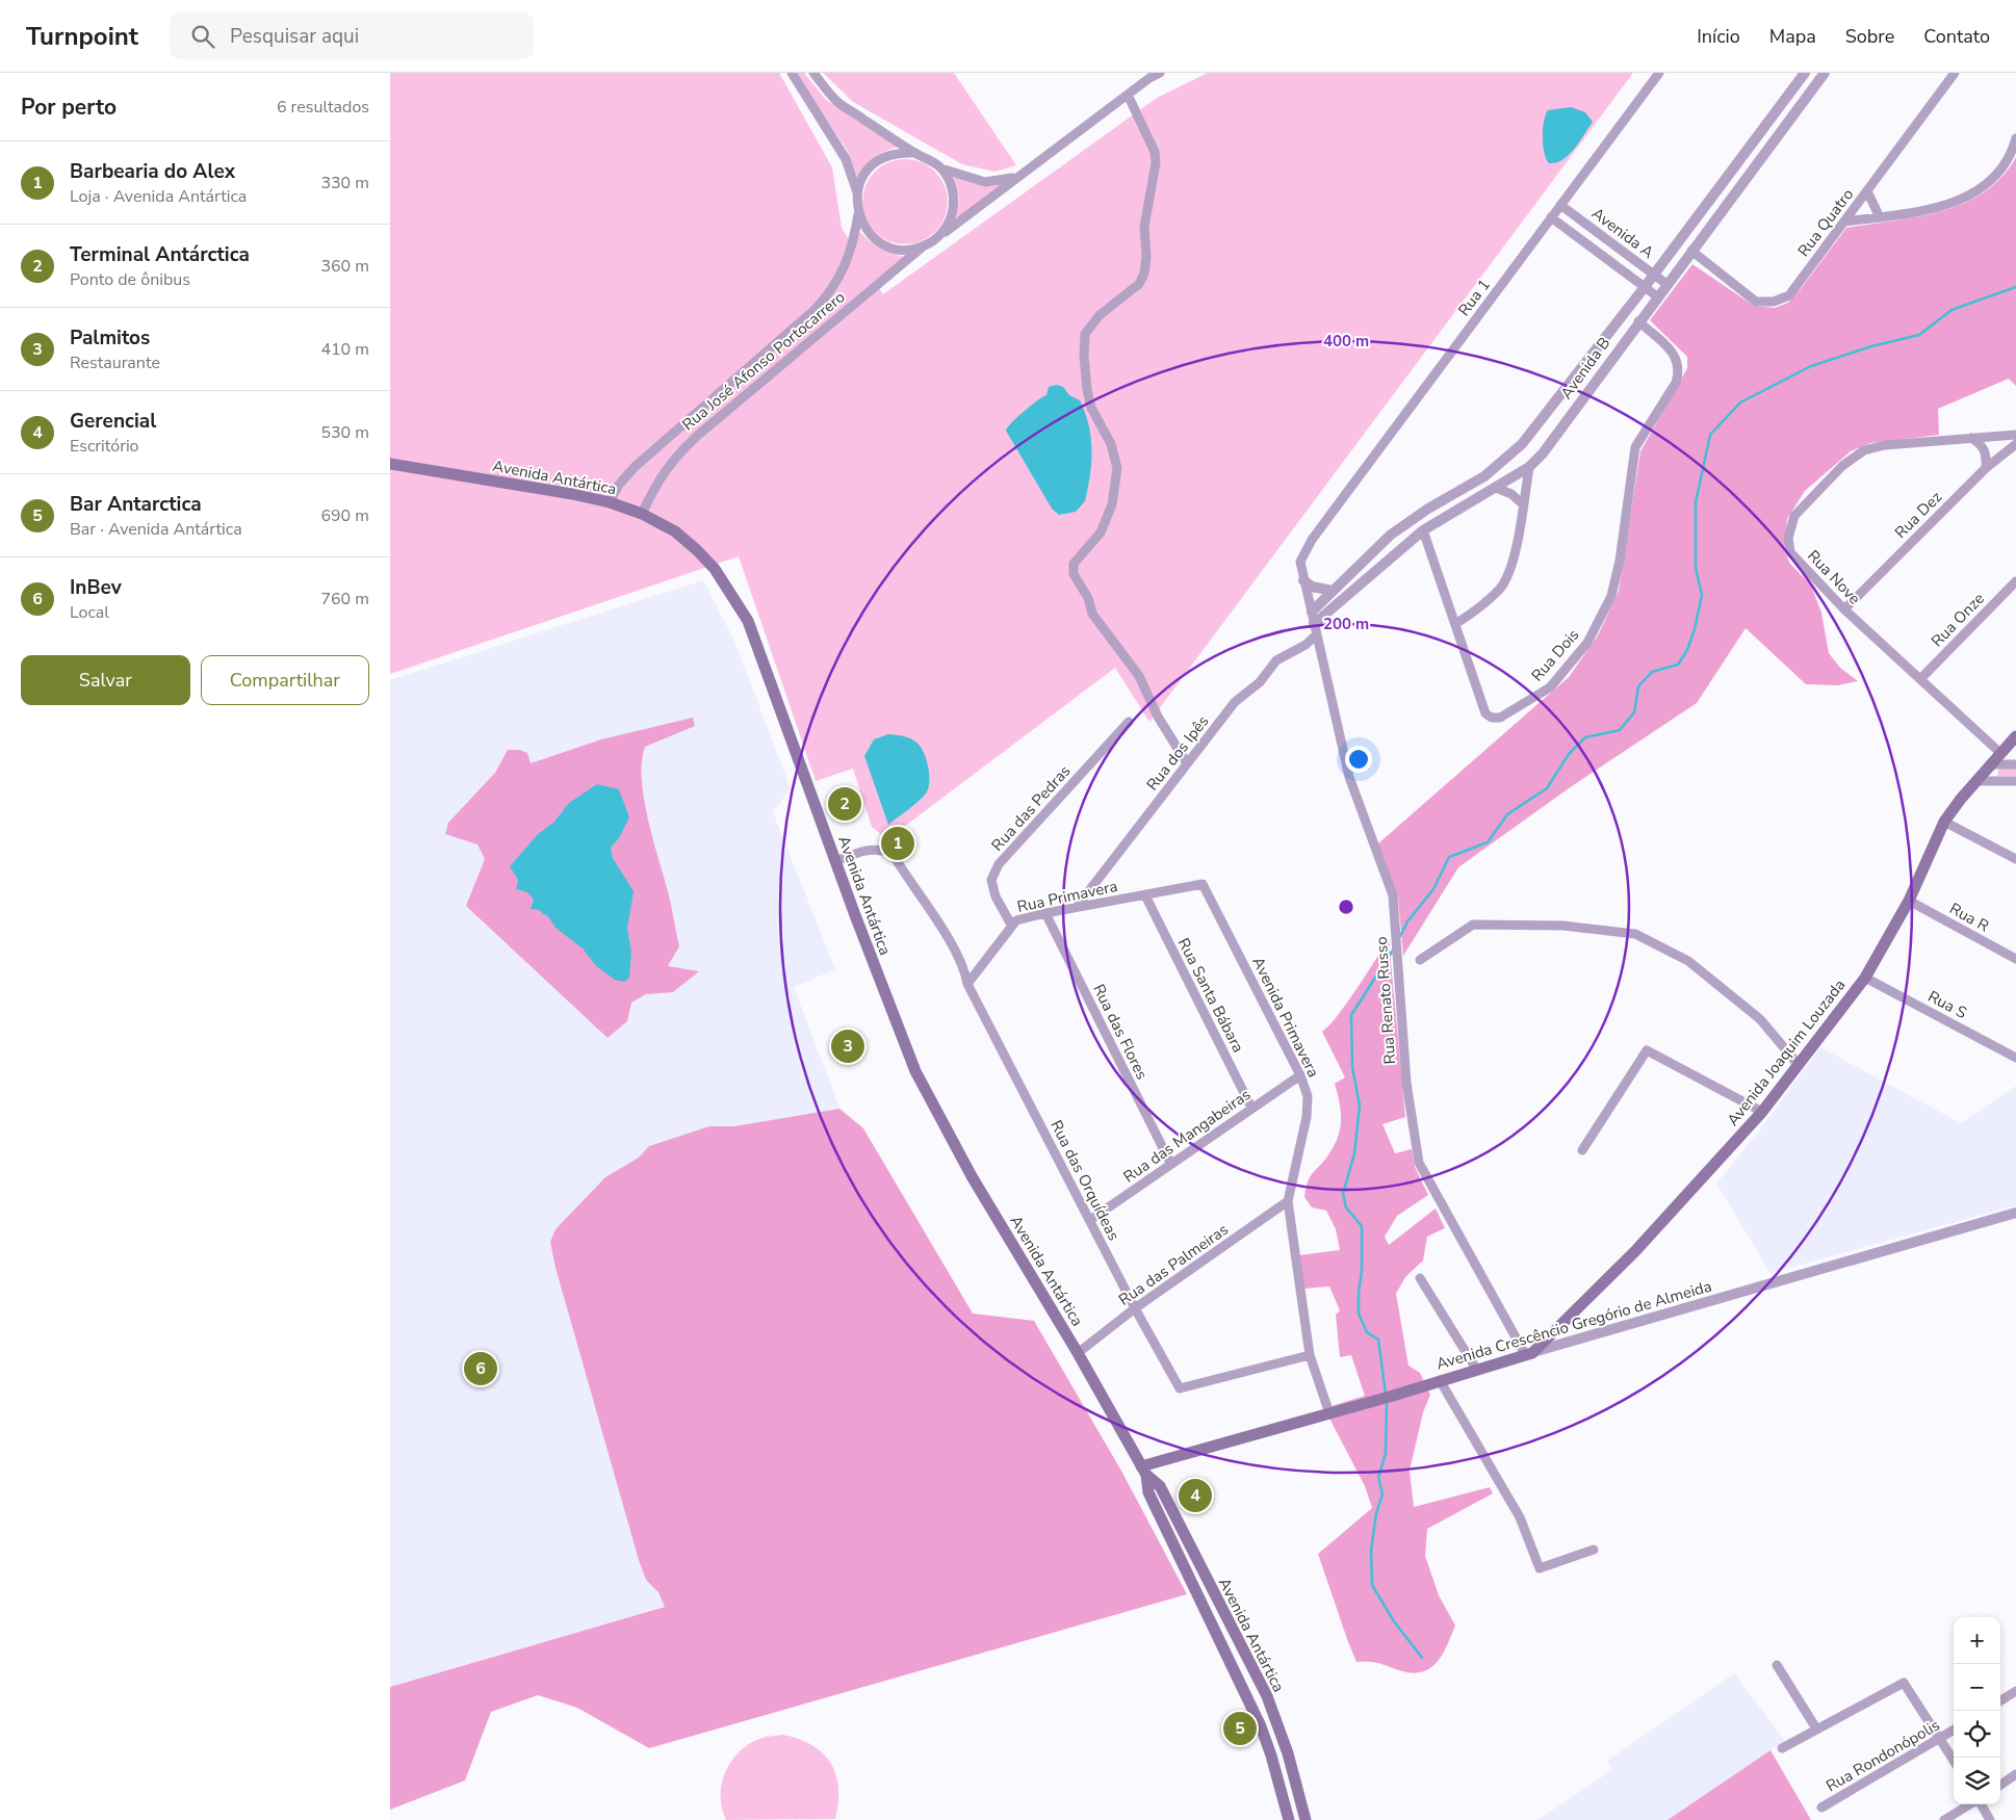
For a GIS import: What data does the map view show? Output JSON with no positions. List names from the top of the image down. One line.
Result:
{"streets":{"main road":["Avenida Antártica","Avenida Joaquim Louzada","Avenida Crescêncio Gregório de Almeida"],"street":["Rua Quatro","Avenida A","Rua 1","Rua José Afonso Portocarrero","Avenida B","Rua Dez","Rua Nove","Rua Onze","Rua Dois","Rua dos Ipês","Rua das Pedras","Rua Primavera","Rua R","Rua Santa Bábara","Rua Renato Russo","Rua S","Avenida Primavera","Rua das Flores","Rua das Mangabeiras","Rua das Orquídeas","Rua das Palmeiras","Rua Rondonópolis"]},"crossings":[["Rua Quatro","Avenida B"],["Avenida A","Rua 1"],["Avenida A","Avenida B"],["Rua 1","Avenida B"],["Rua 1","Rua dos Ipês"],["Rua 1","Rua Renato Russo"],["Rua José Afonso Portocarrero","Avenida Antártica"],["Avenida B","Rua Dois"],["Avenida B","Rua dos Ipês"],["Avenida B","Rua Renato Russo"],["Avenida Antártica","Rua das Orquídeas"],["Avenida Antártica","Rua das Palmeiras"],["Avenida Antártica","Avenida Crescêncio Gregório de Almeida"],["Rua Dez","Rua Nove"],["Rua Nove","Rua Onze"],["Rua Nove","Avenida Joaquim Louzada"],["Rua dos Ipês","Rua Primavera"],["Rua dos Ipês","Rua Renato Russo"],["Rua das Pedras","Rua Primavera"],["Rua Primavera","Rua Santa Bábara"],["Rua Primavera","Avenida Primavera"],["Rua Primavera","Rua das Flores"],["Rua Primavera","Rua das Orquídeas"],["Rua R","Avenida Joaquim Louzada"],["Rua Santa Bábara","Rua das Mangabeiras"],["Rua Renato Russo","Avenida Joaquim Louzada"],["Rua Renato Russo","Avenida Crescêncio Gregório de Almeida"],["Rua S","Avenida Joaquim Louzada"],["Avenida Primavera","Rua das Mangabeiras"],["Avenida Primavera","Rua das Orquídeas"],["Avenida Primavera","Rua das Palmeiras"],["Avenida Primavera","Avenida Crescêncio Gregório de Almeida"],["Rua das Flores","Rua das Mangabeiras"],["Avenida Joaquim Louzada","Avenida Crescêncio Gregório de Almeida"],["Rua das Mangabeiras","Rua das Orquídeas"],["Rua das Orquídeas","Rua das Palmeiras"]],"page":{"header":"Turnpoint","search":"Pesquisar aqui","nav":["Início","Mapa","Sobre","Contato"],"heading":["Por perto","6 resultados"],"list":[{"mark":"1","name":"Barbearia do Alex","note":"Loja · Avenida Antártica","value":"330 m"},{"mark":"2","name":"Terminal Antárctica","note":"Ponto de ônibus","value":"360 m"},{"mark":"3","name":"Palmitos","note":"Restaurante","value":"410 m"},{"mark":"4","name":"Gerencial","note":"Escritório","value":"530 m"},{"mark":"5","name":"Bar Antarctica","note":"Bar · Avenida Antártica","value":"690 m"},{"mark":"6","name":"InBev","note":"Local","value":"760 m"}],"buttons":["Salvar","Compartilhar"],"pins":["2","1","3","6","4","5"],"map_buttons":["+","−"]},"rings":["400 m","200 m"]}
